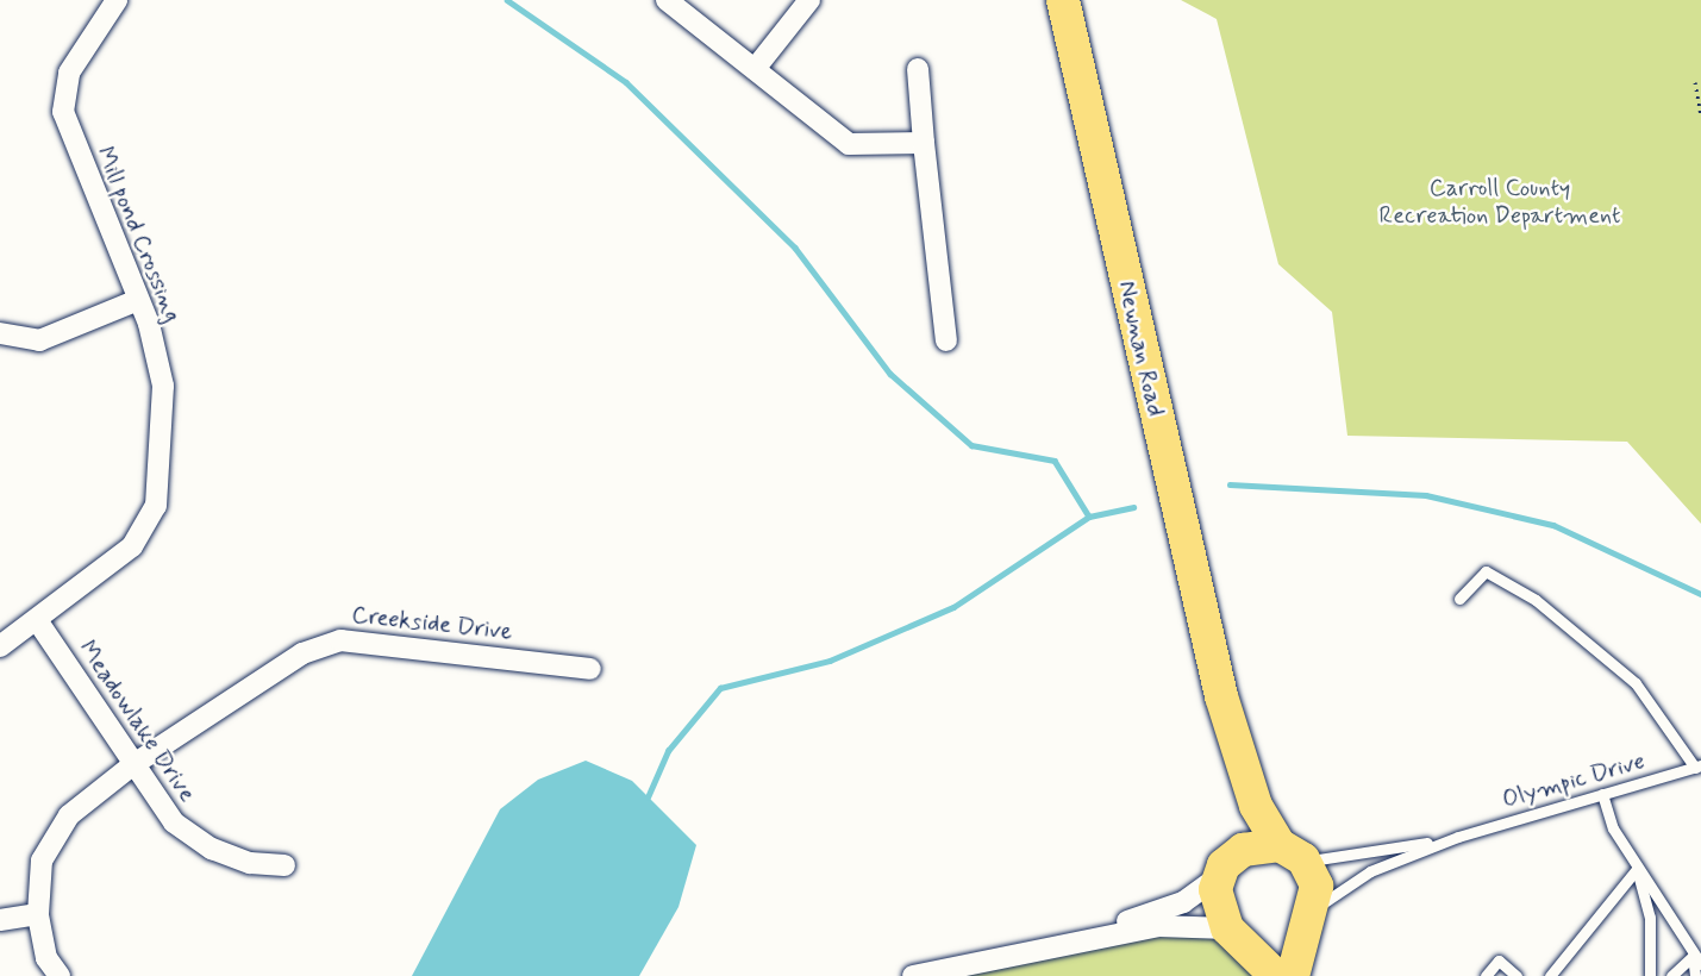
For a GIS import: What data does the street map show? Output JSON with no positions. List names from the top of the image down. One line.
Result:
{"streets":{"main road":["Newnan Road"],"street":["Mill pond Crossing","Creekside Drive","Meadowlake Drive"],"lane":["Olympic Drive"]},"crossings":[["Mill pond Crossing","Meadowlake Drive"],["Creekside Drive","Meadowlake Drive"]],"parks":["Carroll County Recreation Department"]}
